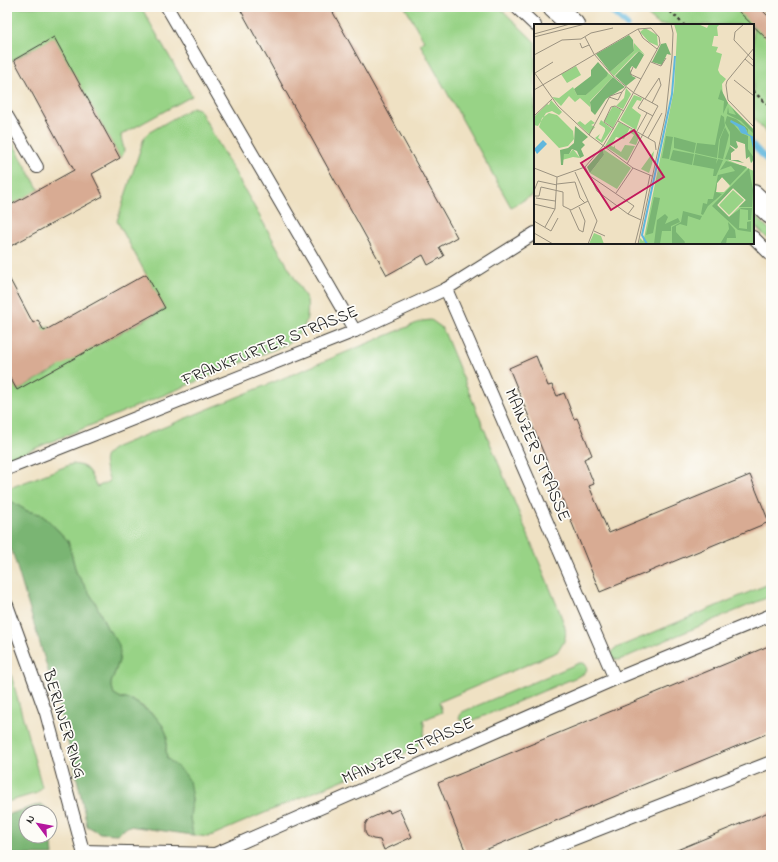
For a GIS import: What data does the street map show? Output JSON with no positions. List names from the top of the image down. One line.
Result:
{"streets":{"lane":["FRANKFURTER STRASSE","MAINZER STRASSE","BERLINER RING"]},"crossings":[["FRANKFURTER STRASSE","MAINZER STRASSE"],["MAINZER STRASSE","BERLINER RING"]],"north":"top left"}
